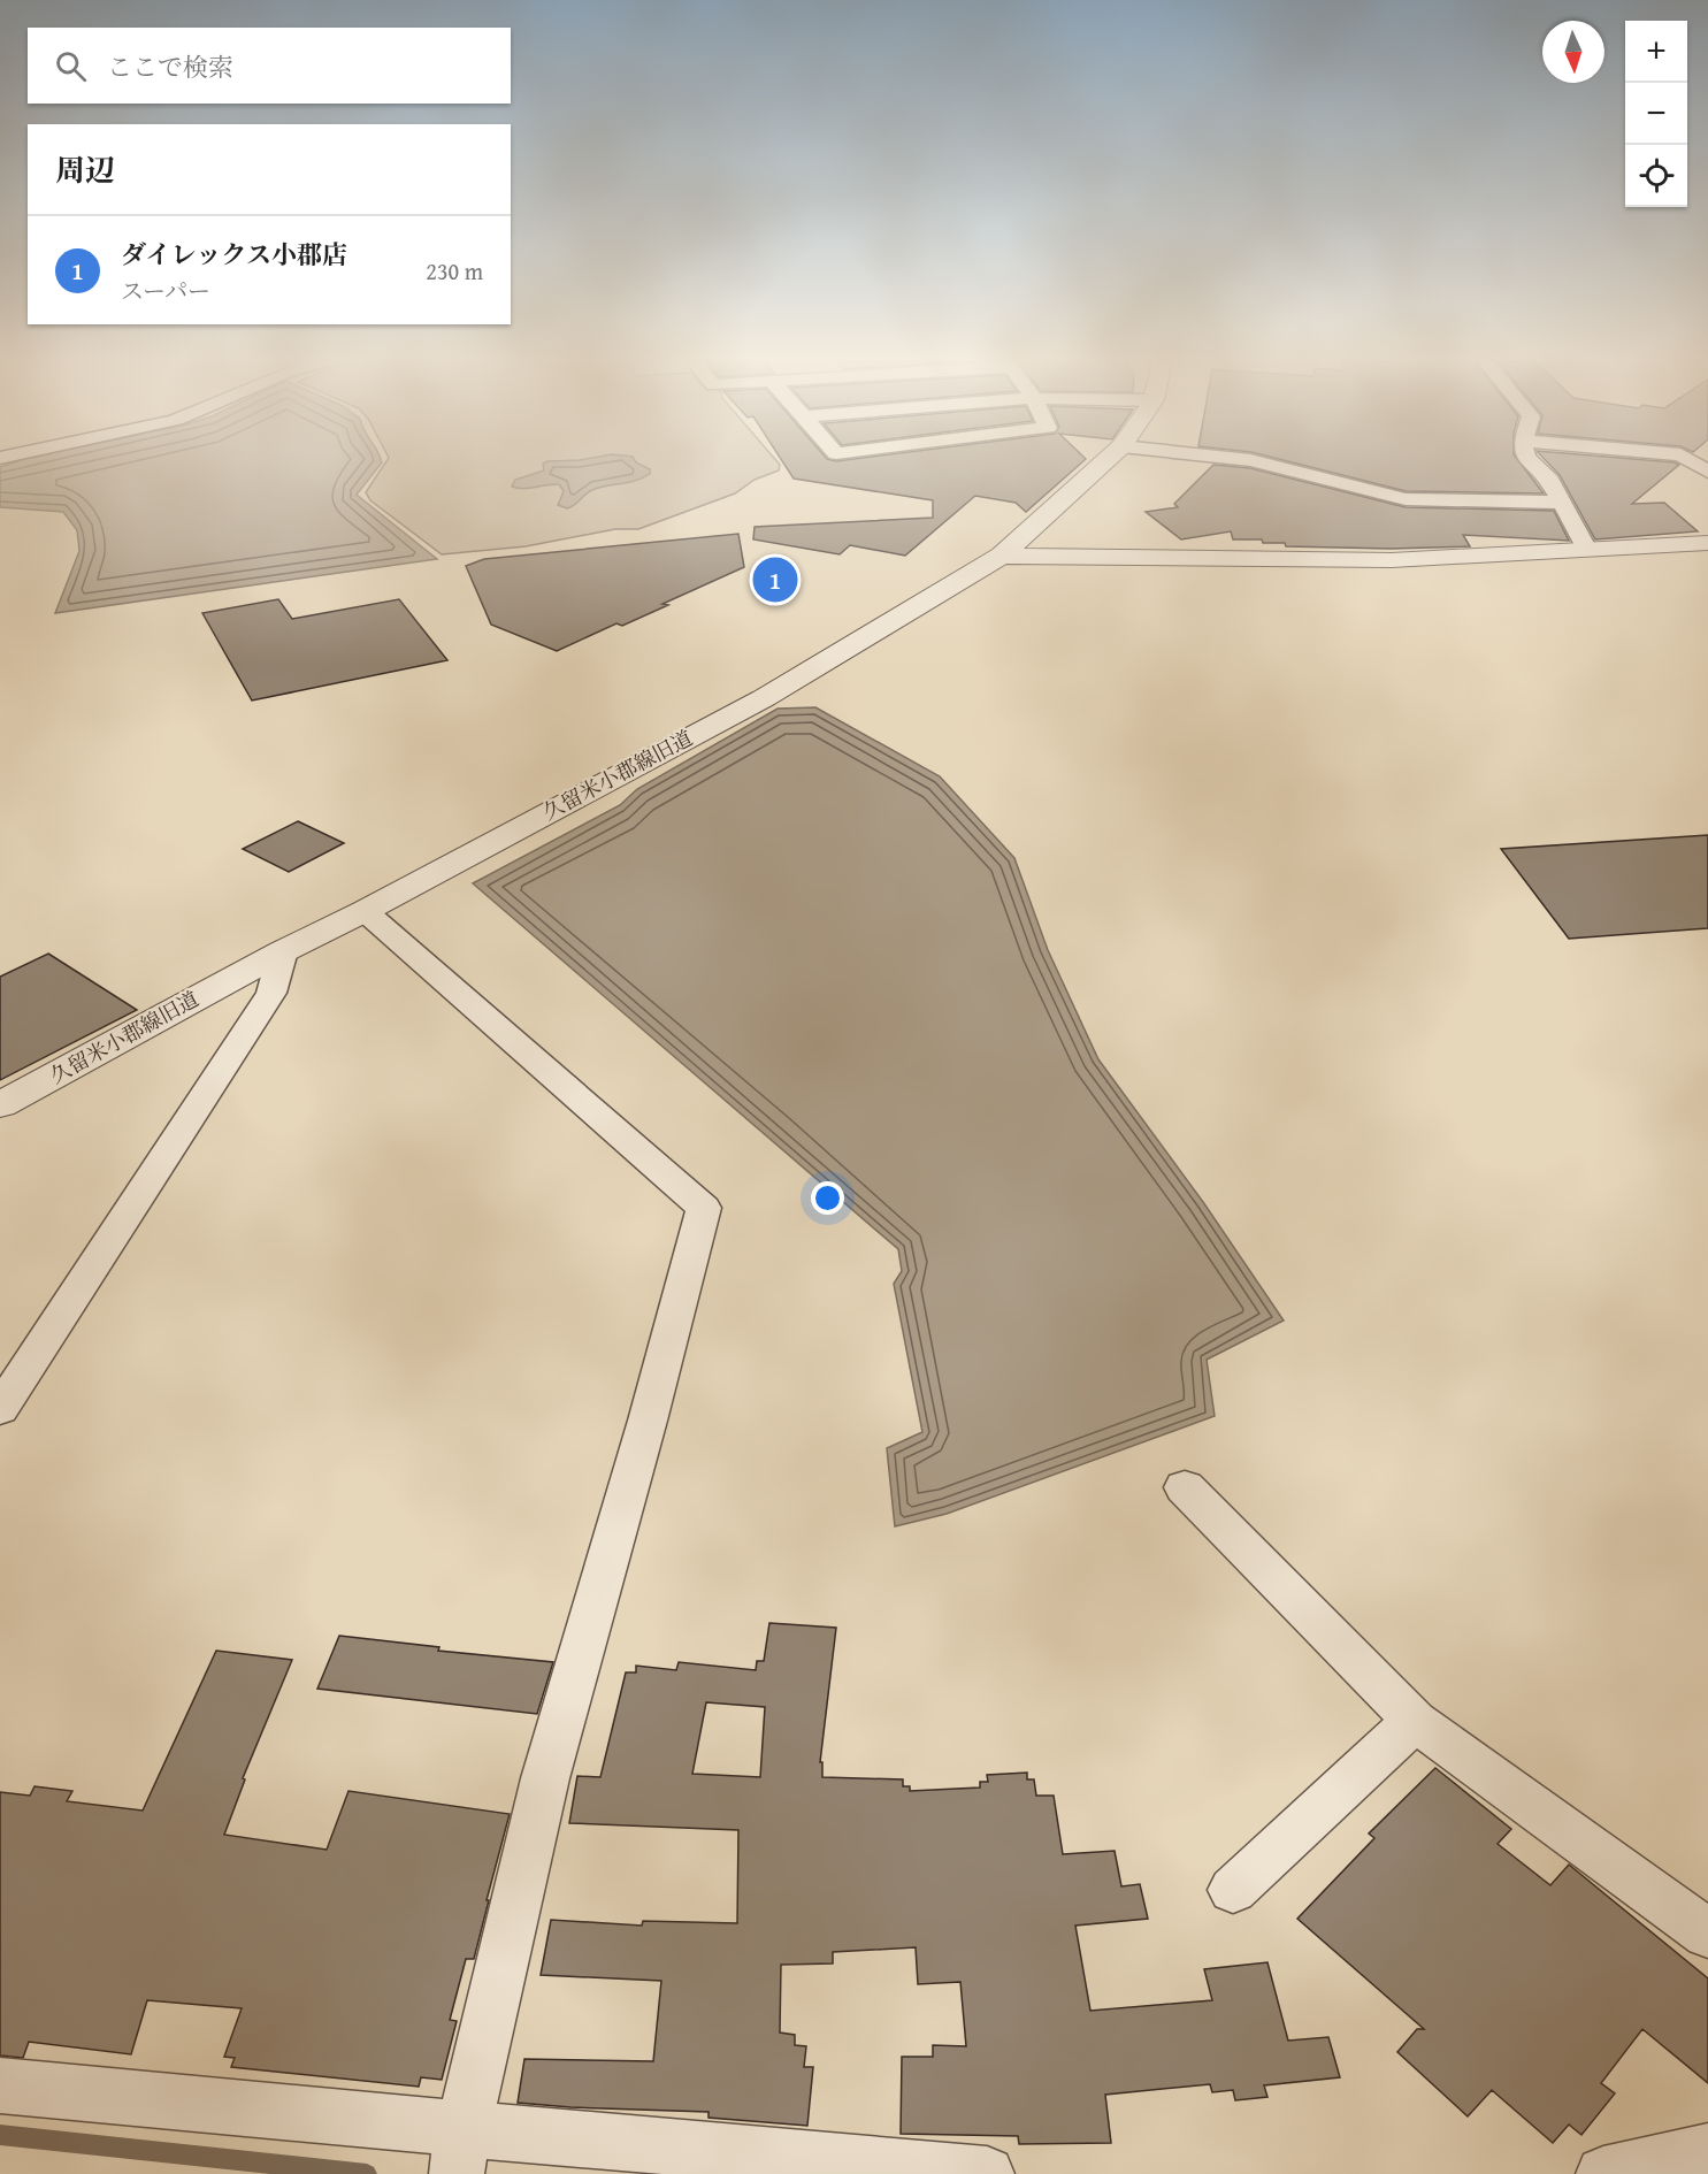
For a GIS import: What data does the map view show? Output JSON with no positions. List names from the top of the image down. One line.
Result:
{"streets":{"street":["久留米小郡線旧道"]},"north":"bottom","page":{"map_buttons":["+","−"],"search":"ここで検索","heading":"周辺","list":[{"mark":"1","name":"ダイレックス小郡店","note":"スーパー","value":"230 m"}],"pins":"1"}}
